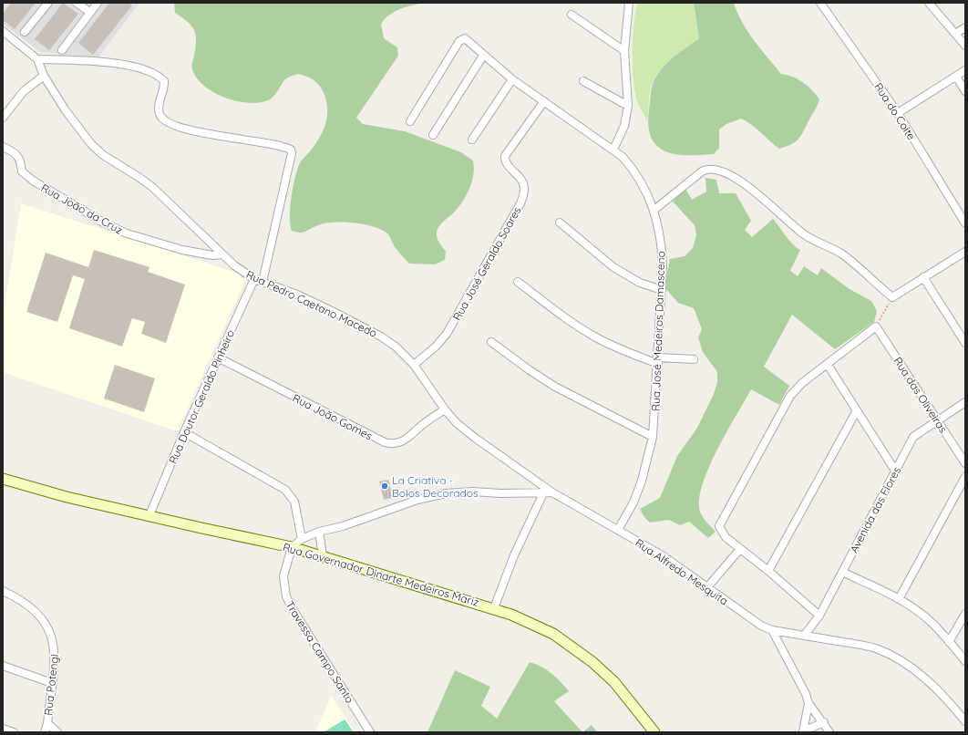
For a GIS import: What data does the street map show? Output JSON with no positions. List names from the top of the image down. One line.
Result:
{"streets":{"main road":["Rua Governador Dinarte Medeiros Mariz"],"street":["Rua do Coite","Rua João da Cruz","Rua José Geraldo Soares","Rua Pedro Caetano Macedo","Rua José Medeiros Damasceno","Rua das Oliveiras","Rua Doutor Geraldo Pinheiro","Rua João Gomes","Avenida das Flores","Rua Alfredo Mesquita","Travessa Campo Santo","Rua Potengi"]},"crossings":[["Rua João da Cruz","Rua Pedro Caetano Macedo"],["Rua José Geraldo Soares","Rua Pedro Caetano Macedo"],["Rua José Geraldo Soares","Rua José Medeiros Damasceno"],["Rua Pedro Caetano Macedo","Rua Doutor Geraldo Pinheiro"],["Rua Pedro Caetano Macedo","Rua João Gomes"],["Rua Pedro Caetano Macedo","Rua Alfredo Mesquita"],["Rua José Medeiros Damasceno","Rua Alfredo Mesquita"],["Rua das Oliveiras","Avenida das Flores"],["Rua Doutor Geraldo Pinheiro","Rua João Gomes"],["Rua Doutor Geraldo Pinheiro","Rua Governador Dinarte Medeiros Mariz"],["Rua Governador Dinarte Medeiros Mariz","Travessa Campo Santo"]],"places":["La Criativa - Bolos Decorados"]}
